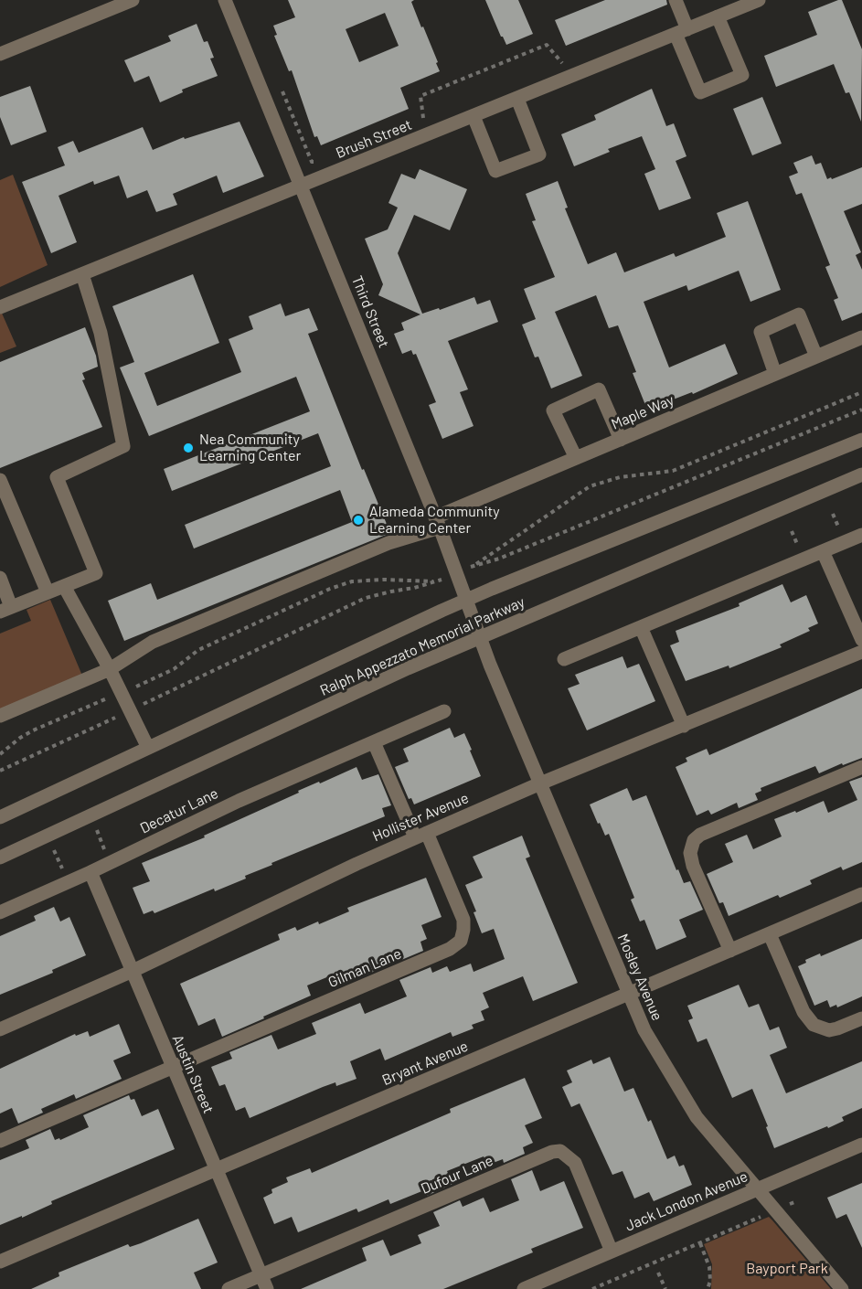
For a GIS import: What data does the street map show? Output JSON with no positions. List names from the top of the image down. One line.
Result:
{"streets":{"street":["Brush Street","Third Street","Maple Way","Ralph Appezzato Memorial Parkway","Decatur Lane","Hollister Avenue","Gilman Lane","Mosley Avenue","Bryant Avenue","Austin Street","Dufour Lane","Jack London Avenue"]},"crossings":[["Brush Street","Third Street"],["Third Street","Maple Way"],["Third Street","Ralph Appezzato Memorial Parkway"],["Third Street","Mosley Avenue"],["Ralph Appezzato Memorial Parkway","Mosley Avenue"],["Decatur Lane","Austin Street"],["Hollister Avenue","Gilman Lane"],["Hollister Avenue","Mosley Avenue"],["Hollister Avenue","Austin Street"],["Gilman Lane","Austin Street"],["Mosley Avenue","Bryant Avenue"],["Mosley Avenue","Jack London Avenue"],["Bryant Avenue","Austin Street"],["Austin Street","Dufour Lane"],["Dufour Lane","Jack London Avenue"]],"parks":["Bayport Park"],"places":["Nea Community Learning Center","Alameda Community Learning Center"]}
